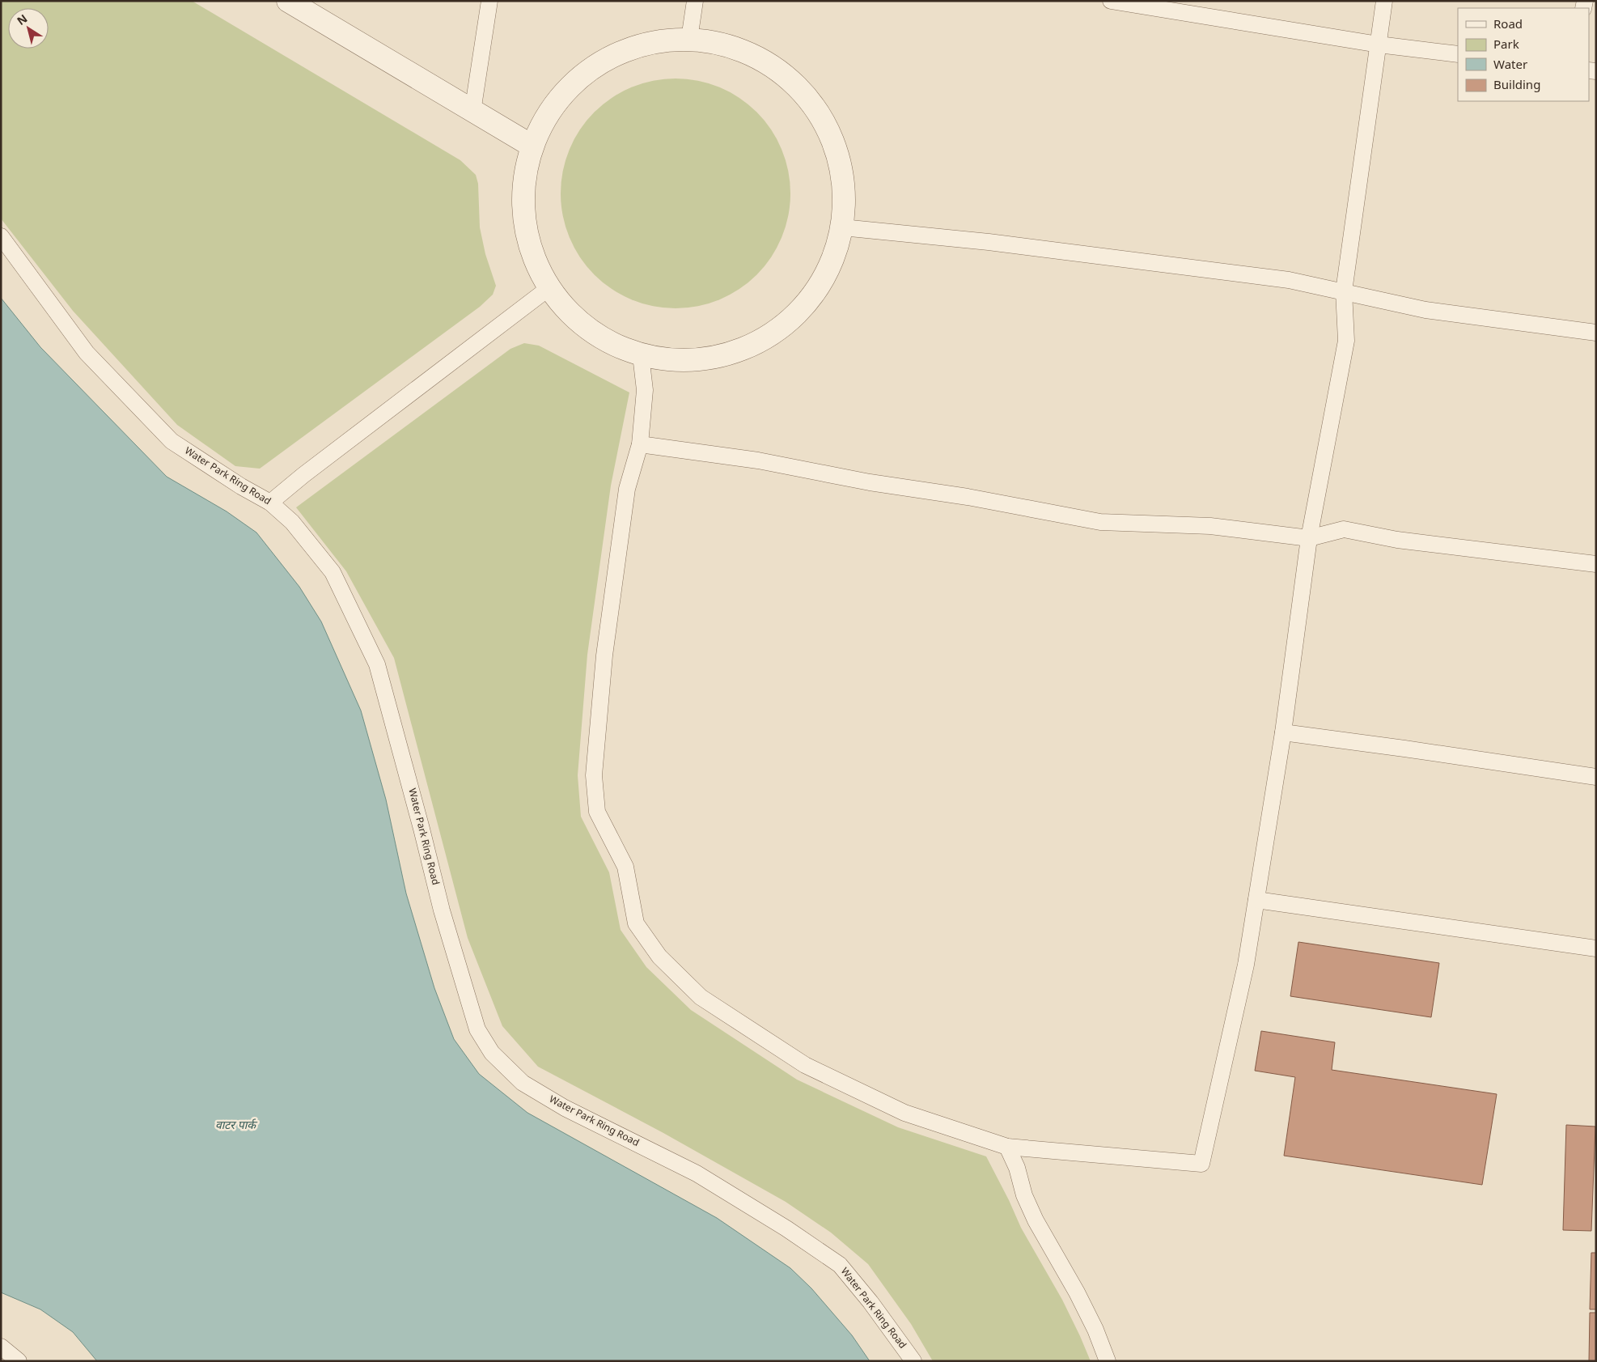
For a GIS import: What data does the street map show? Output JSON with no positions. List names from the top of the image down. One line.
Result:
{"streets":{"lane":["Water Park Ring Road"]},"water":["वाटर पार्क"],"legend":["Road","Park","Water","Building"],"north":"top left"}
